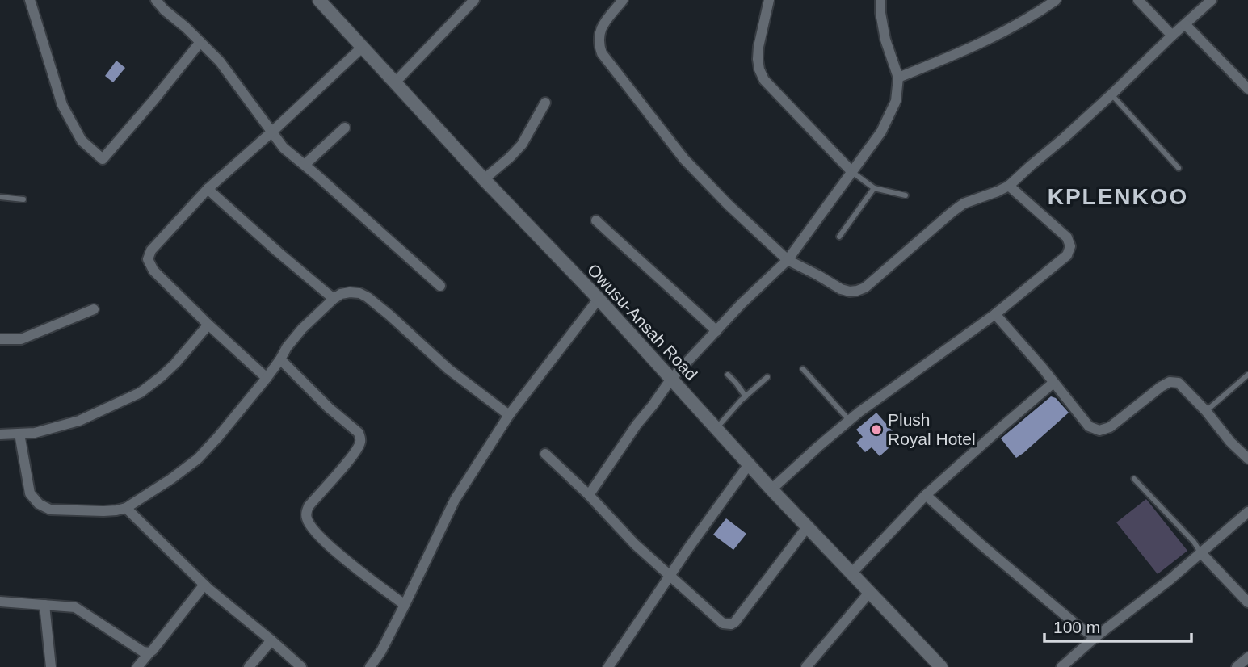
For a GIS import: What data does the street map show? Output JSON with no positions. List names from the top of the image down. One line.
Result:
{"streets":{"street":["Owusu-Ansah Road"]},"districts":["KPLENKOO"],"places":["Plush Royal Hotel"],"scale_bar":"100 m"}
